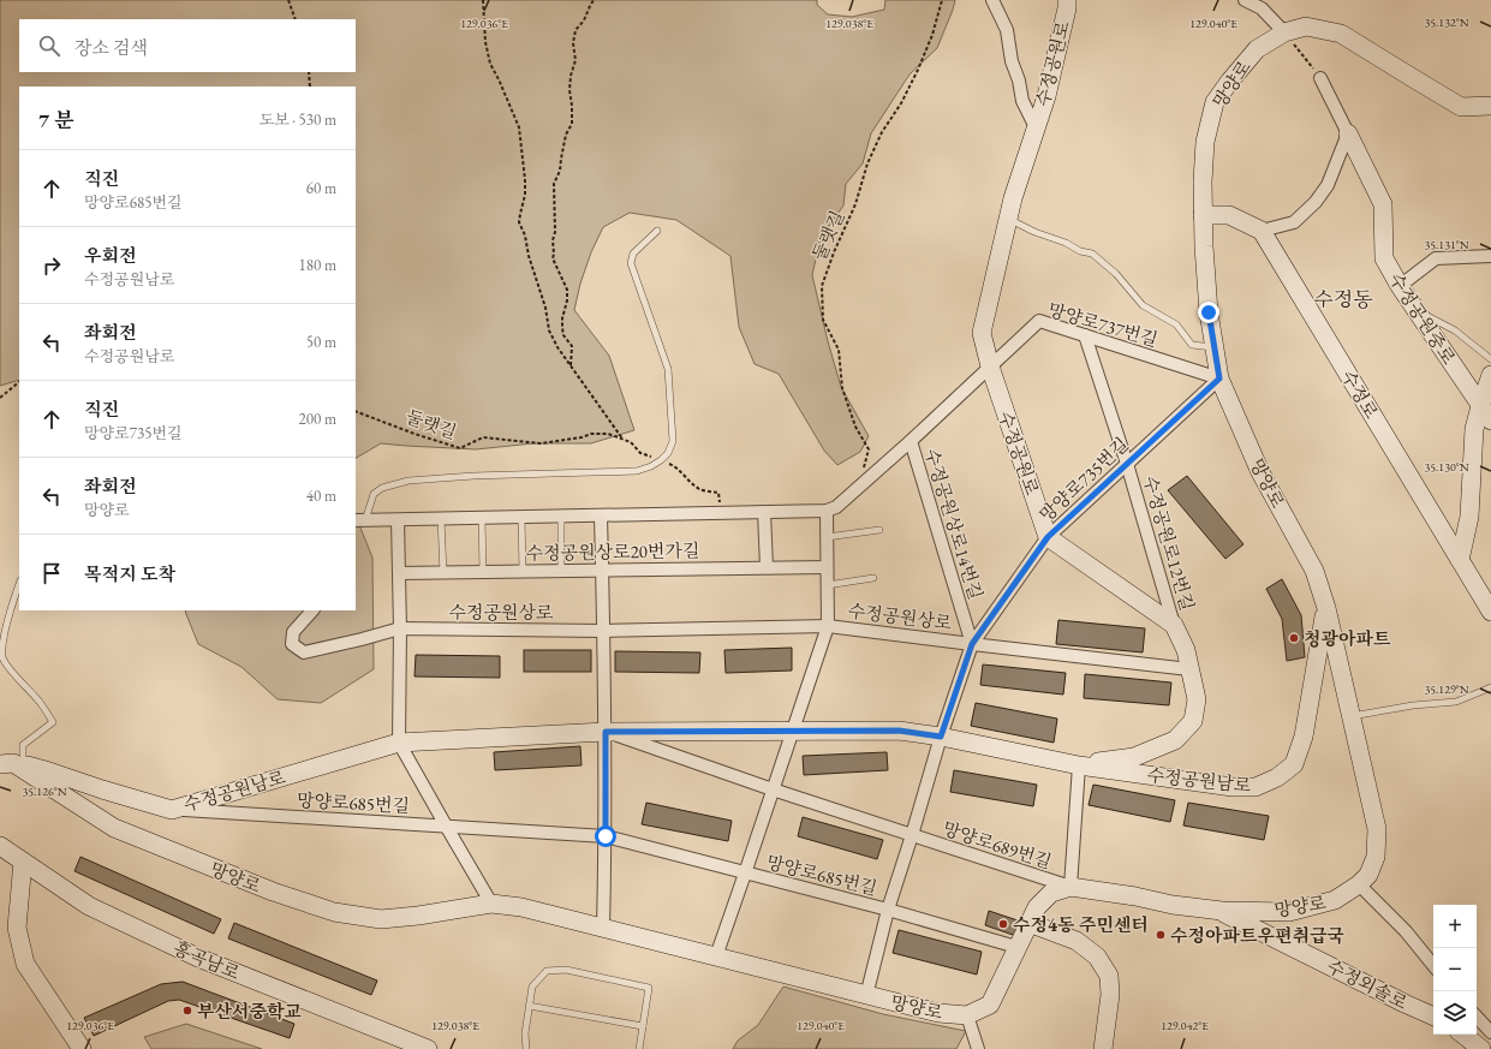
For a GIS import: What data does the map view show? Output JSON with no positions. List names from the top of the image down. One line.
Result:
{"streets":{"street":["수정공원로","망양로","수정공원중로","망양로737번길","수정로","망양로735번길","수정공원상로14번길","수정공원로12번길","수정공원상로20번가길","수정공원상로","수정공원남로","망양로685번길","망양로689번길","홍곡남로","수정외솔로"],"path":["둘랫길"]},"crossings":[["수정공원로","망양로737번길"],["수정공원로","망양로735번길"],["망양로","수정공원중로"],["망양로","망양로737번길"],["망양로","수정로"],["망양로","망양로735번길"],["망양로","수정공원남로"],["망양로","망양로685번길"],["망양로","망양로689번길"],["망양로","수정외솔로"],["수정공원중로","수정로"],["망양로737번길","망양로735번길"],["망양로737번길","수정공원로12번길"],["망양로735번길","수정공원상로14번길"],["망양로735번길","수정공원로12번길"],["망양로735번길","수정공원상로"],["수정공원상로14번길","수정공원상로"],["수정공원남로","망양로685번길"],["수정공원남로","망양로689번길"],["망양로685번길","망양로689번길"]],"districts":["수정동"],"places":["청광아파트","수정4동 주민센터","수정아파트우편취급국","부산서중학교"],"page":{"search":"장소 검색","heading":["7 분","도보 · 530 m"],"list":[["직진","망양로685번길","60 m"],["우회전","수정공원남로","180 m"],["좌회전","수정공원남로","50 m"],["직진","망양로735번길","200 m"],["좌회전","망양로","40 m"],"목적지 도착"],"map_buttons":["+","−"]},"coordinates":["35.132°N","129.036°E","129.038°E","129.040°E","35.131°N","35.130°N","35.129°N","35.126°N","129.042°E"]}
